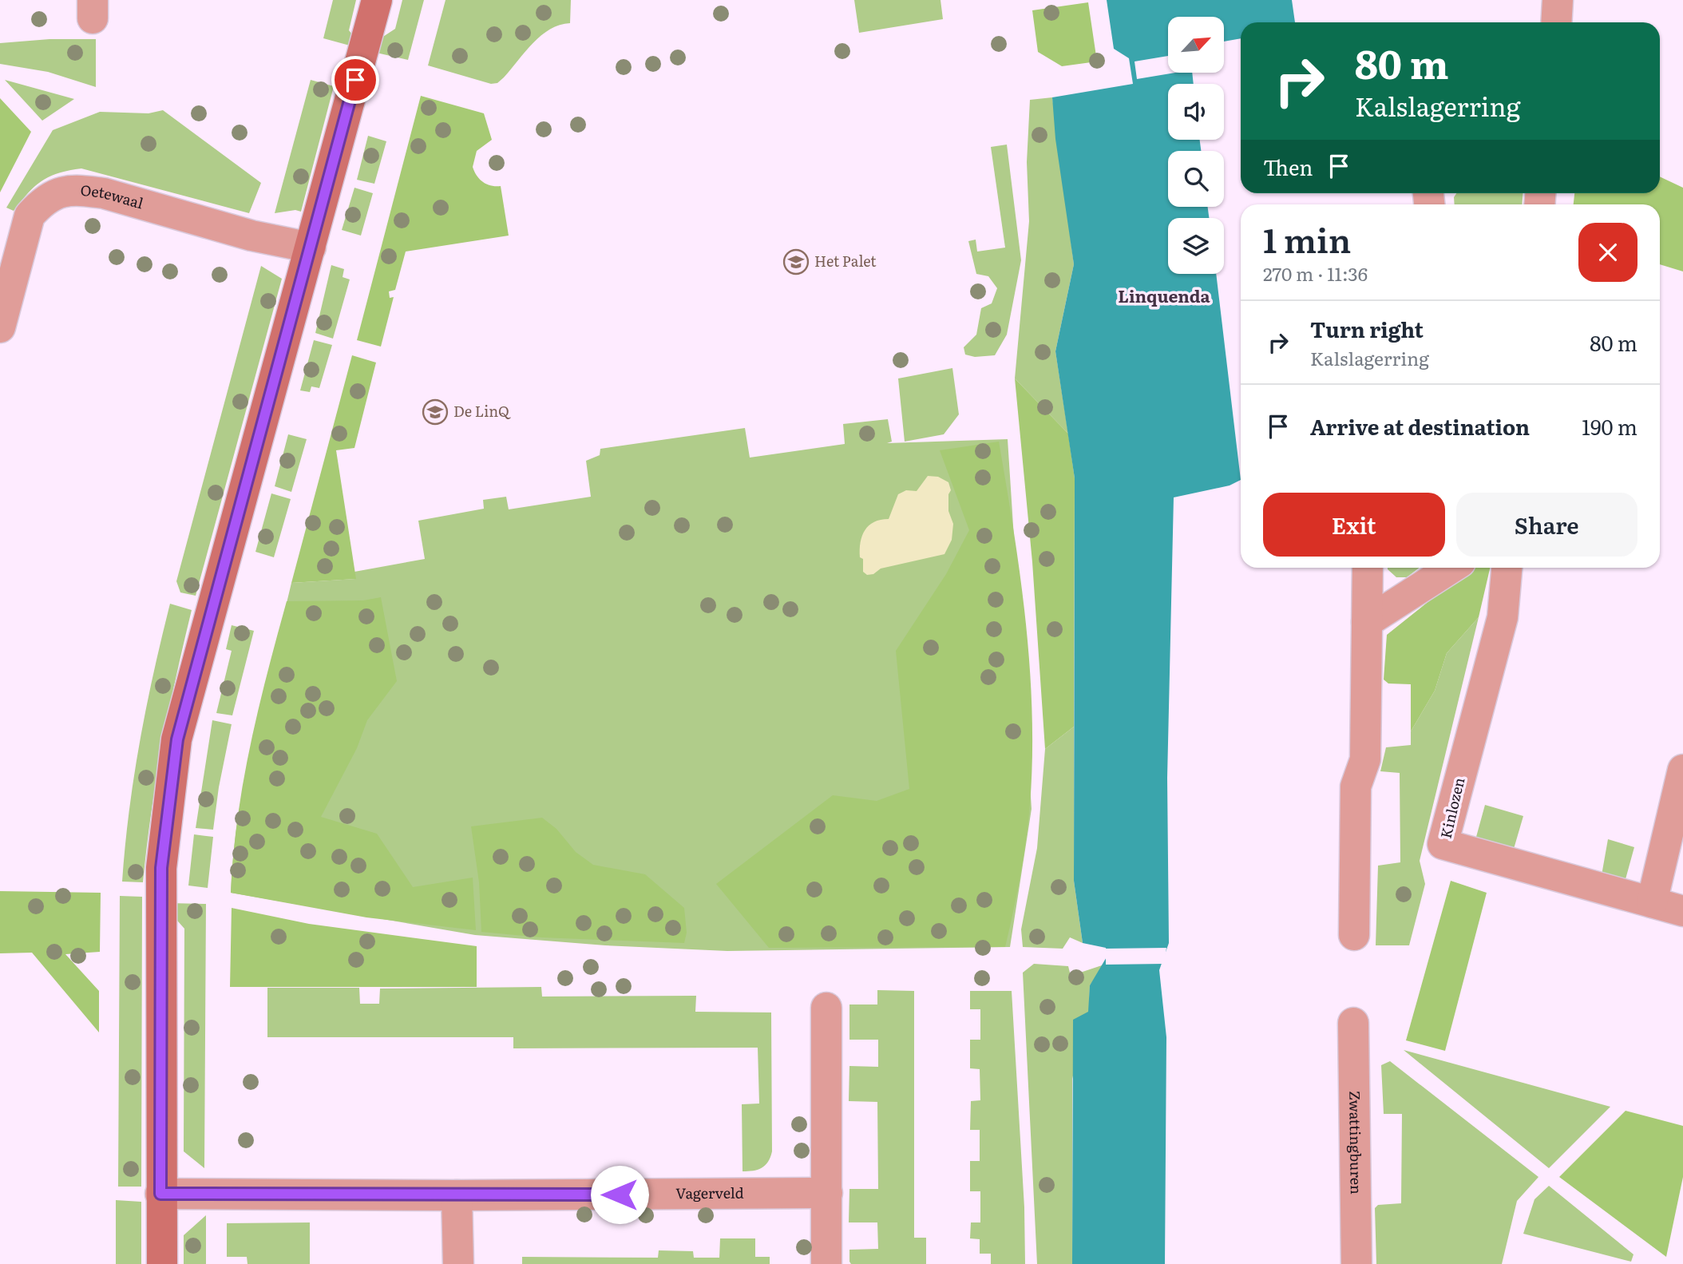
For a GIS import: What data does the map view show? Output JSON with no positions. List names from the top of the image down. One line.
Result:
{"streets":{"street":["Oetewaal","Kinlozen","Zwattingburen","Vagerveld"]},"districts":["Linquenda"],"places":{"school or university":["Het Palet","De LinQ"]},"north":"top right","page":{"turn":["80 m","Kalslagerring"],"then":"Then","heading":["1 min","270 m · 11:36"],"list":[{"name":"Turn right","note":"Kalslagerring","value":"80 m"},{"name":"Arrive at destination","value":"190 m"}],"buttons":["Exit","Share"]}}
